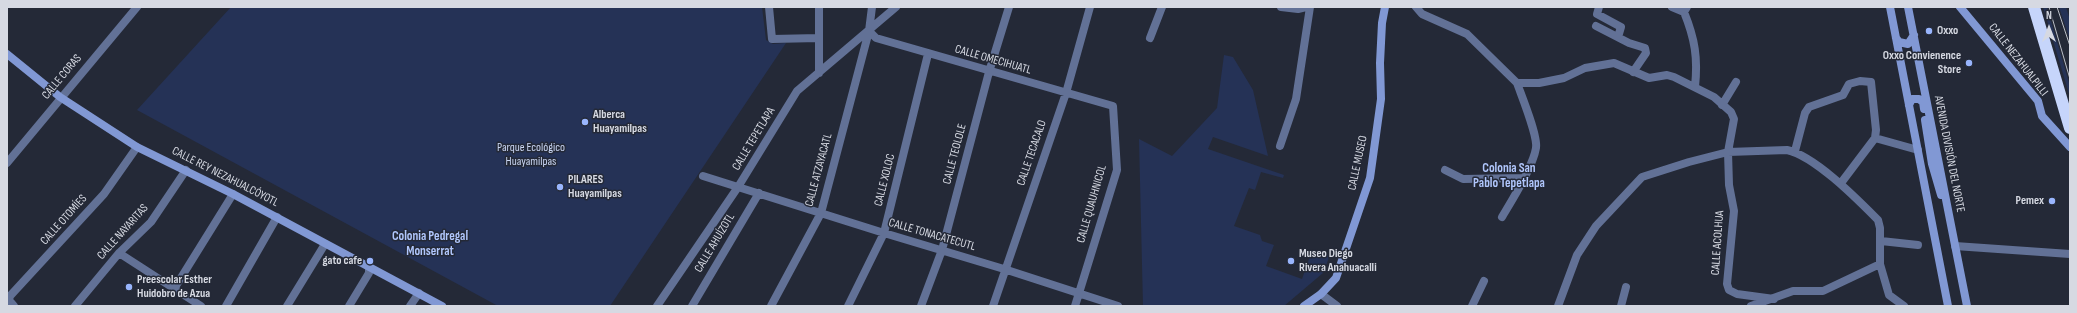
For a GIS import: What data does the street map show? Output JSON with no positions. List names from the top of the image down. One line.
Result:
{"streets":{"street":["CALLE OMECIHUATL","CALLE NEZAHUALPILLI","CALLE CORAS","CALLE TEPETLAPA","CALLE TECACALO","CALLE TEOLOLE","AVENIDA DIVISIÓN DEL NORTE","CALLE MUSEO","CALLE ATZAYACATL","CALLE REY NEZAHUALCÓYOTL","CALLE XOLOC","CALLE QUAUHNICOL","CALLE OTOMÍES","CALLE NAYARITAS","CALLE TONACATECUTL","CALLE AHUÍZOTL","CALLE ACOLHUA"]},"crossings":[["CALLE OMECIHUATL","CALLE TEPETLAPA"],["CALLE OMECIHUATL","CALLE TECACALO"],["CALLE OMECIHUATL","CALLE TEOLOLE"],["CALLE OMECIHUATL","CALLE ATZAYACATL"],["CALLE OMECIHUATL","CALLE XOLOC"],["CALLE OMECIHUATL","CALLE QUAUHNICOL"],["CALLE CORAS","CALLE REY NEZAHUALCÓYOTL"],["CALLE TEPETLAPA","CALLE ATZAYACATL"],["CALLE TEPETLAPA","CALLE TONACATECUTL"],["CALLE TECACALO","CALLE TONACATECUTL"],["CALLE TEOLOLE","CALLE TONACATECUTL"],["CALLE ATZAYACATL","CALLE TONACATECUTL"],["CALLE REY NEZAHUALCÓYOTL","CALLE OTOMÍES"],["CALLE REY NEZAHUALCÓYOTL","CALLE NAYARITAS"],["CALLE XOLOC","CALLE TONACATECUTL"],["CALLE QUAUHNICOL","CALLE TONACATECUTL"],["CALLE TONACATECUTL","CALLE AHUÍZOTL"]],"districts":["Colonia San Pablo Tepetlapa","Colonia Pedregal Monserrat"],"parks":["Parque Ecológico Huayamilpas"],"places":["Oxxo","Oxxo Convienence Store","Alberca Huayamilpas","PILARES Huayamilpas","Pemex","gato cafe","Museo Diego Rivera Anahuacalli","Preescolar Esther Huidobro de Azua"],"north":"top"}
